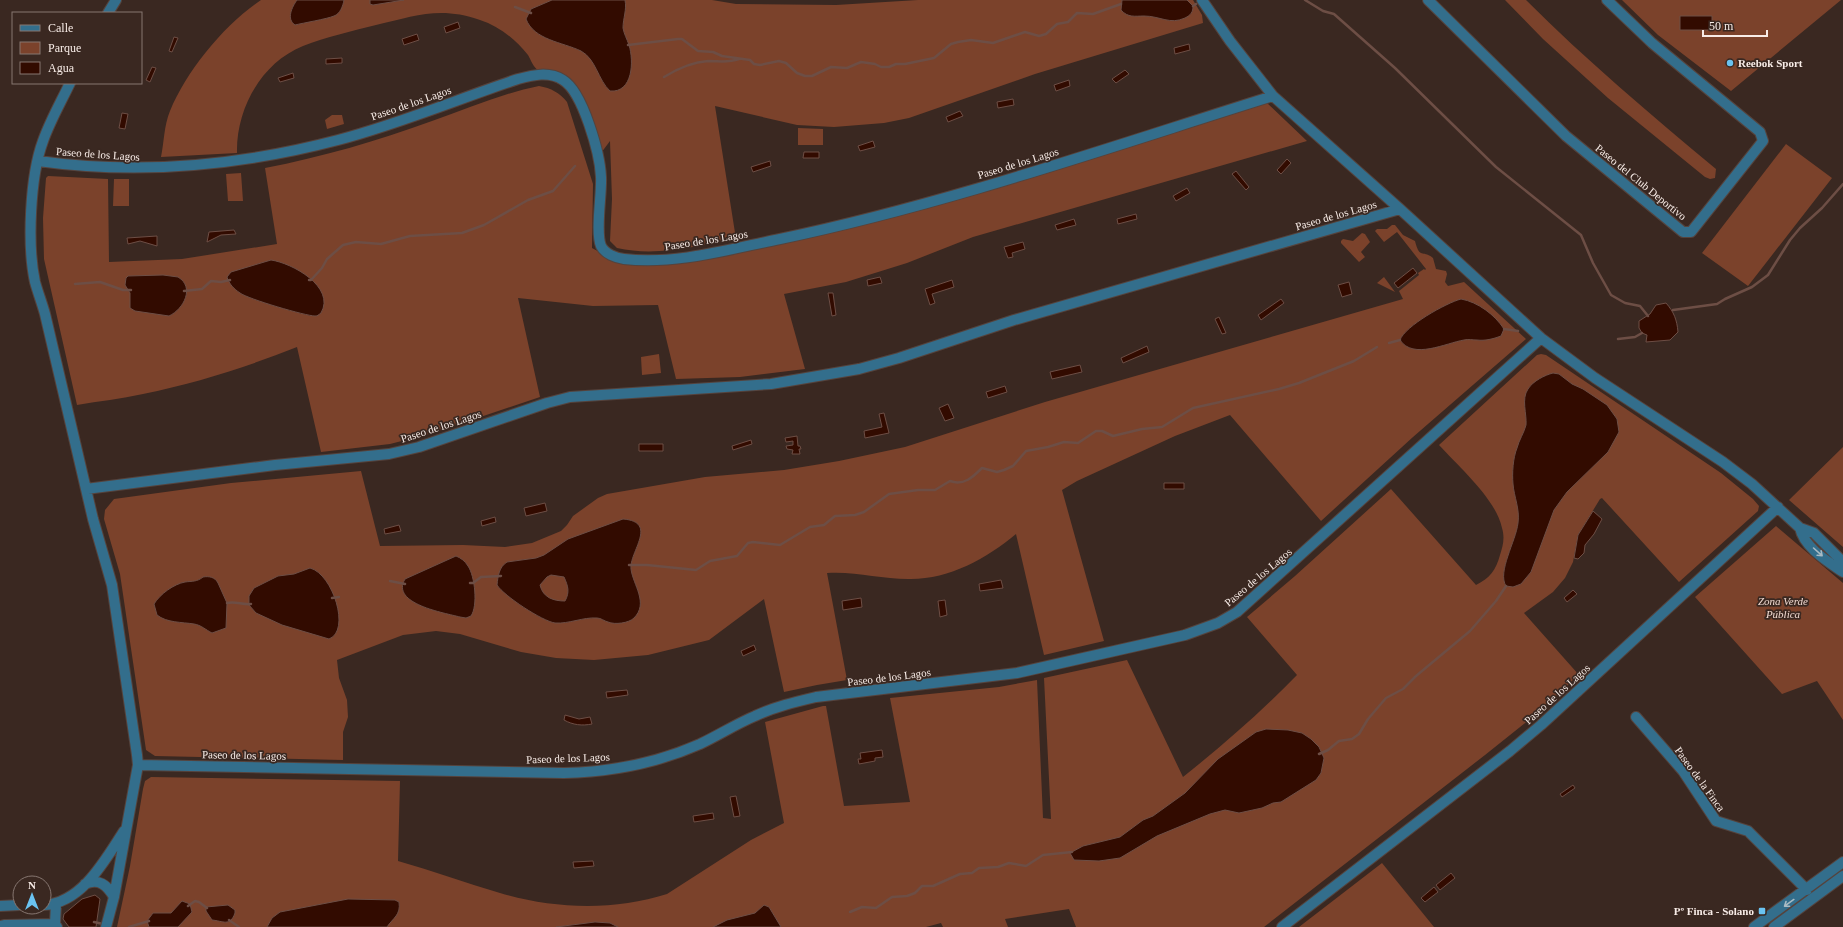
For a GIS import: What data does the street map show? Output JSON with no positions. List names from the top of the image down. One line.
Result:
{"streets":{"street":["Paseo de los Lagos","Paseo del Club Deportivo","Paseo de la Finca"]},"parks":["Zona Verde Pública"],"places":{"other":["Reebok Sport"],"transit":["Pº Finca - Solano"]},"legend":["Calle","Parque","Agua"],"scale_bar":"50 m","north":"top"}
